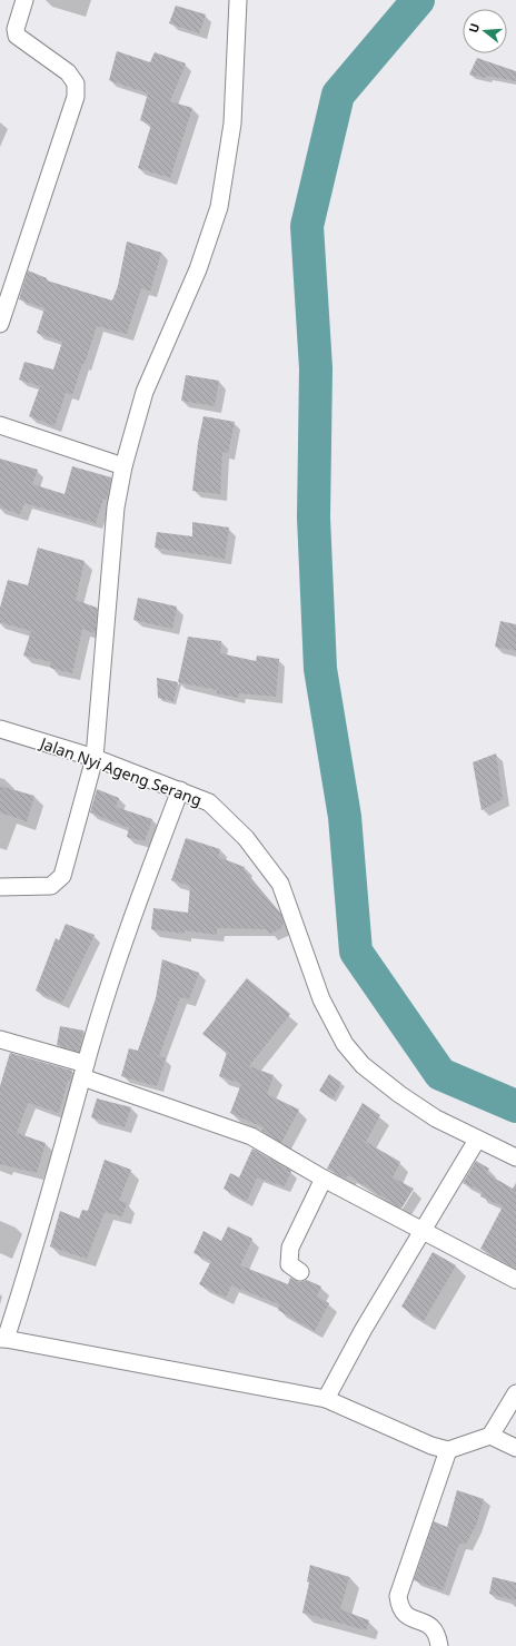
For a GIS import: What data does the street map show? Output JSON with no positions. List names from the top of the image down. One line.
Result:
{"streets":{"street":["Jalan Nyi Ageng Serang"]},"north":"left"}
